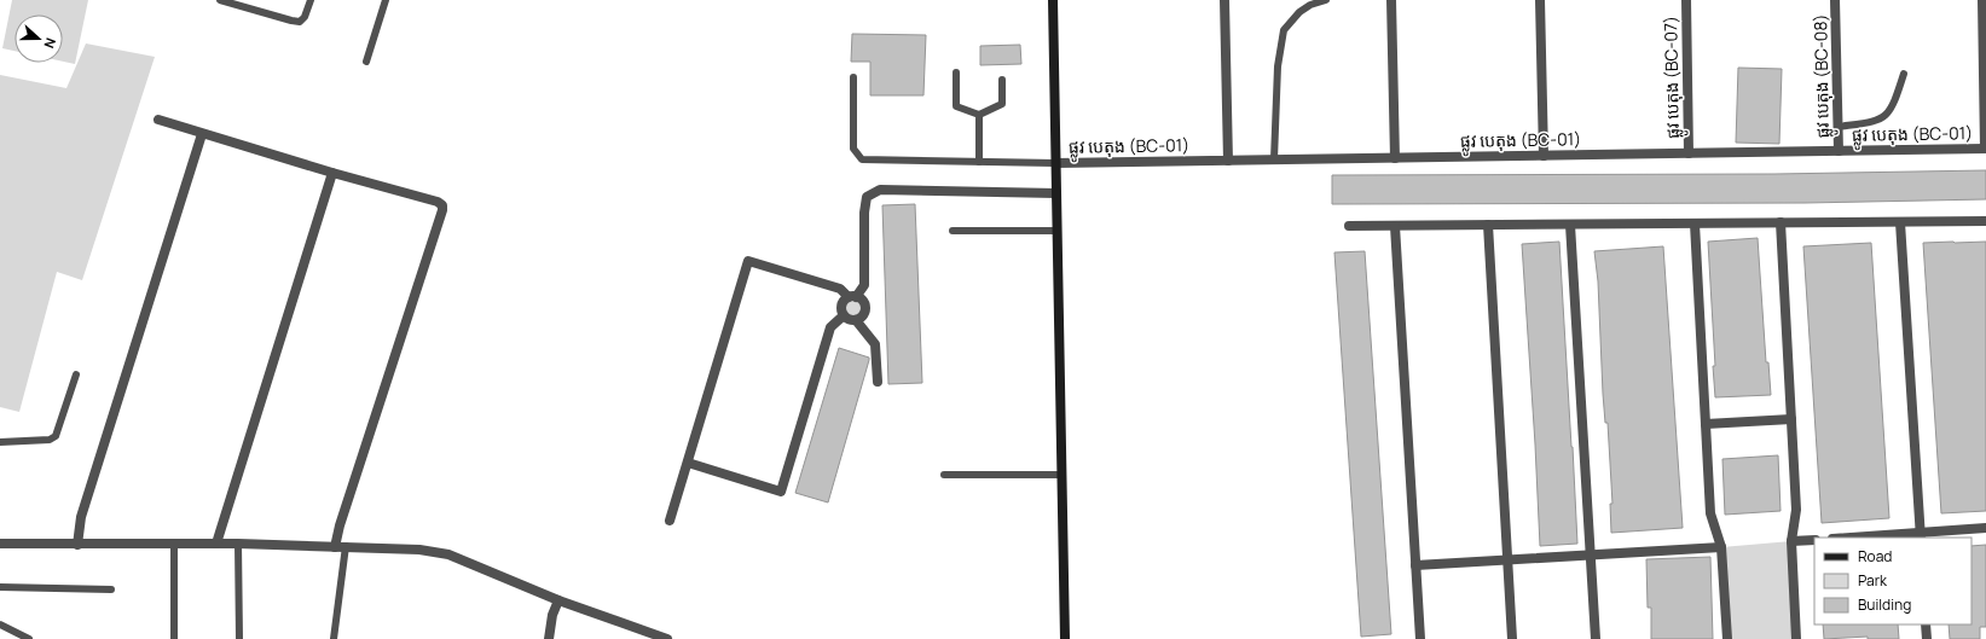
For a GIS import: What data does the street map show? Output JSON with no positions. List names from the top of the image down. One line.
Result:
{"streets":{"street":["ផ្លូវ បេតុង (BC-08)","ផ្លូវ បេតុង (BC-07)","ផ្លូវ បេតុង (BC-01)"]},"crossings":[["ផ្លូវ បេតុង (BC-08)","ផ្លូវ បេតុង (BC-01)"],["ផ្លូវ បេតុង (BC-07)","ផ្លូវ បេតុង (BC-01)"]],"legend":["Road","Park","Building"],"north":"right"}
